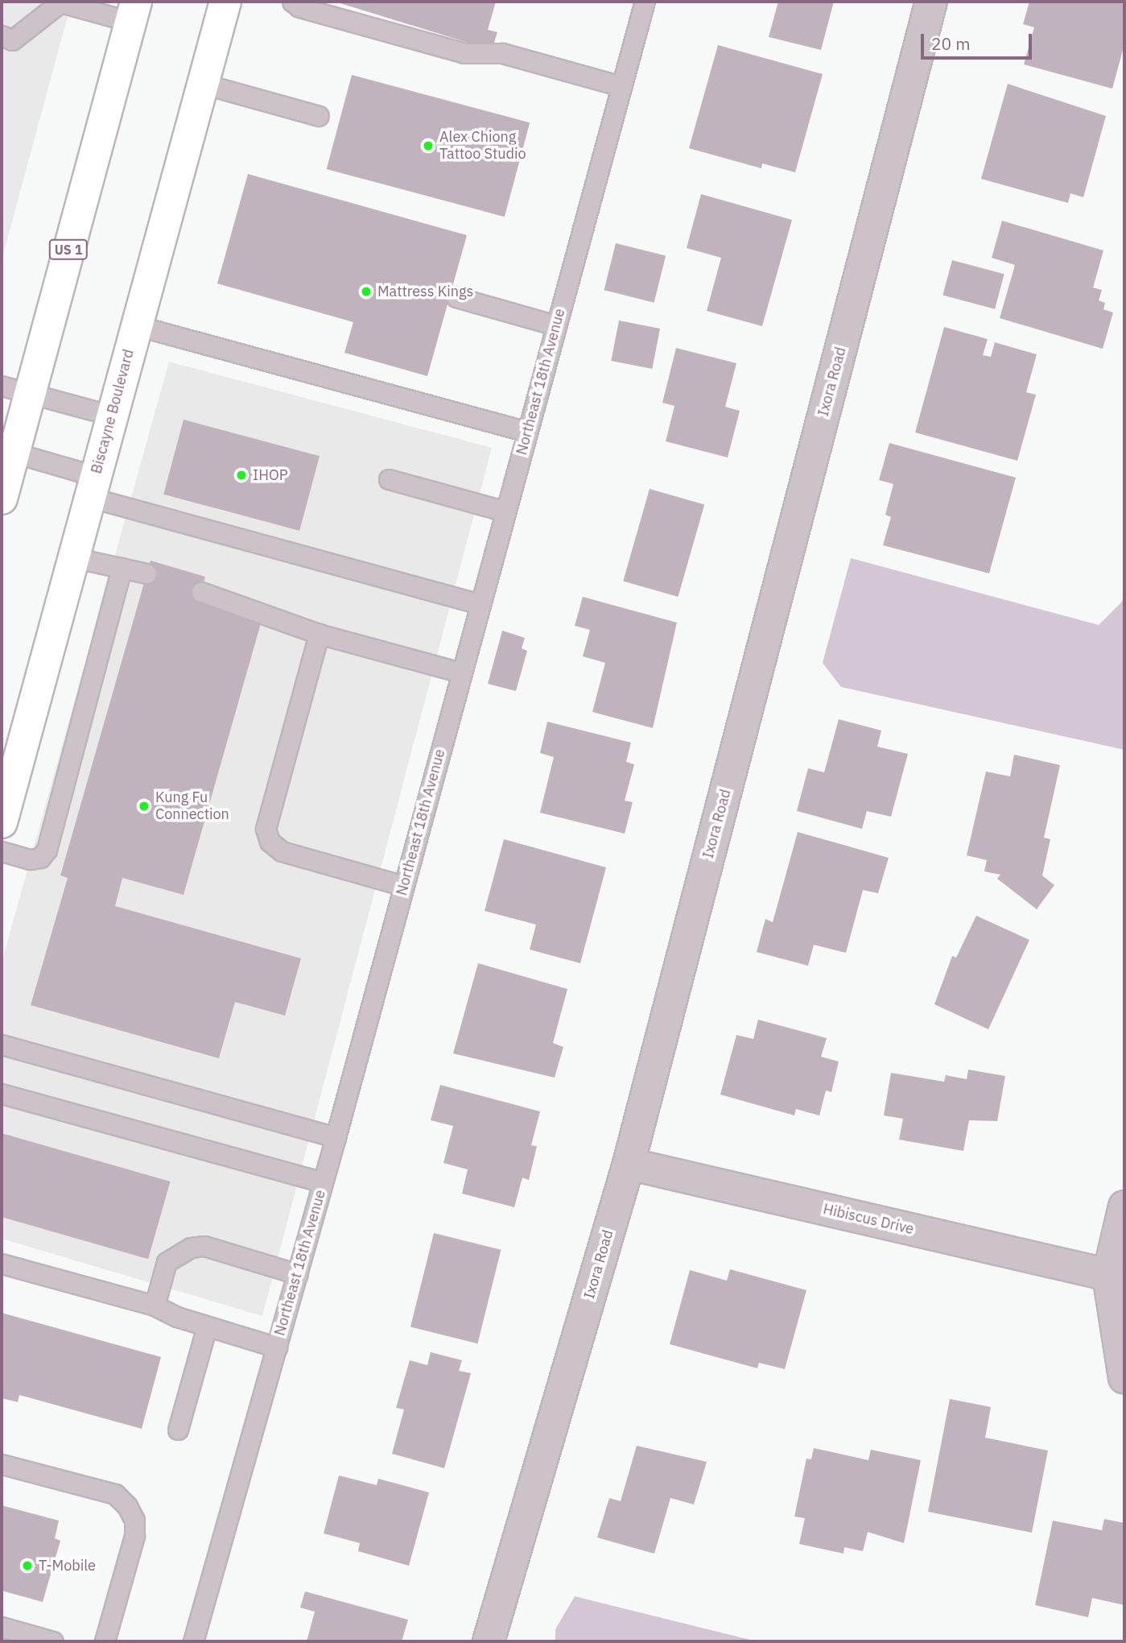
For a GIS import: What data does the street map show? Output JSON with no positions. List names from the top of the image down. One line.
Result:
{"streets":{"main road":["US 1","Biscayne Boulevard"],"street":["Ixora Road","Hibiscus Drive"],"lane":["Northeast 18th Avenue"]},"crossings":[["Ixora Road","Hibiscus Drive"]],"places":["Alex Chiong Tattoo Studio","Mattress Kings","IHOP","Kung Fu Connection","T-Mobile"],"scale_bar":"20 m"}
